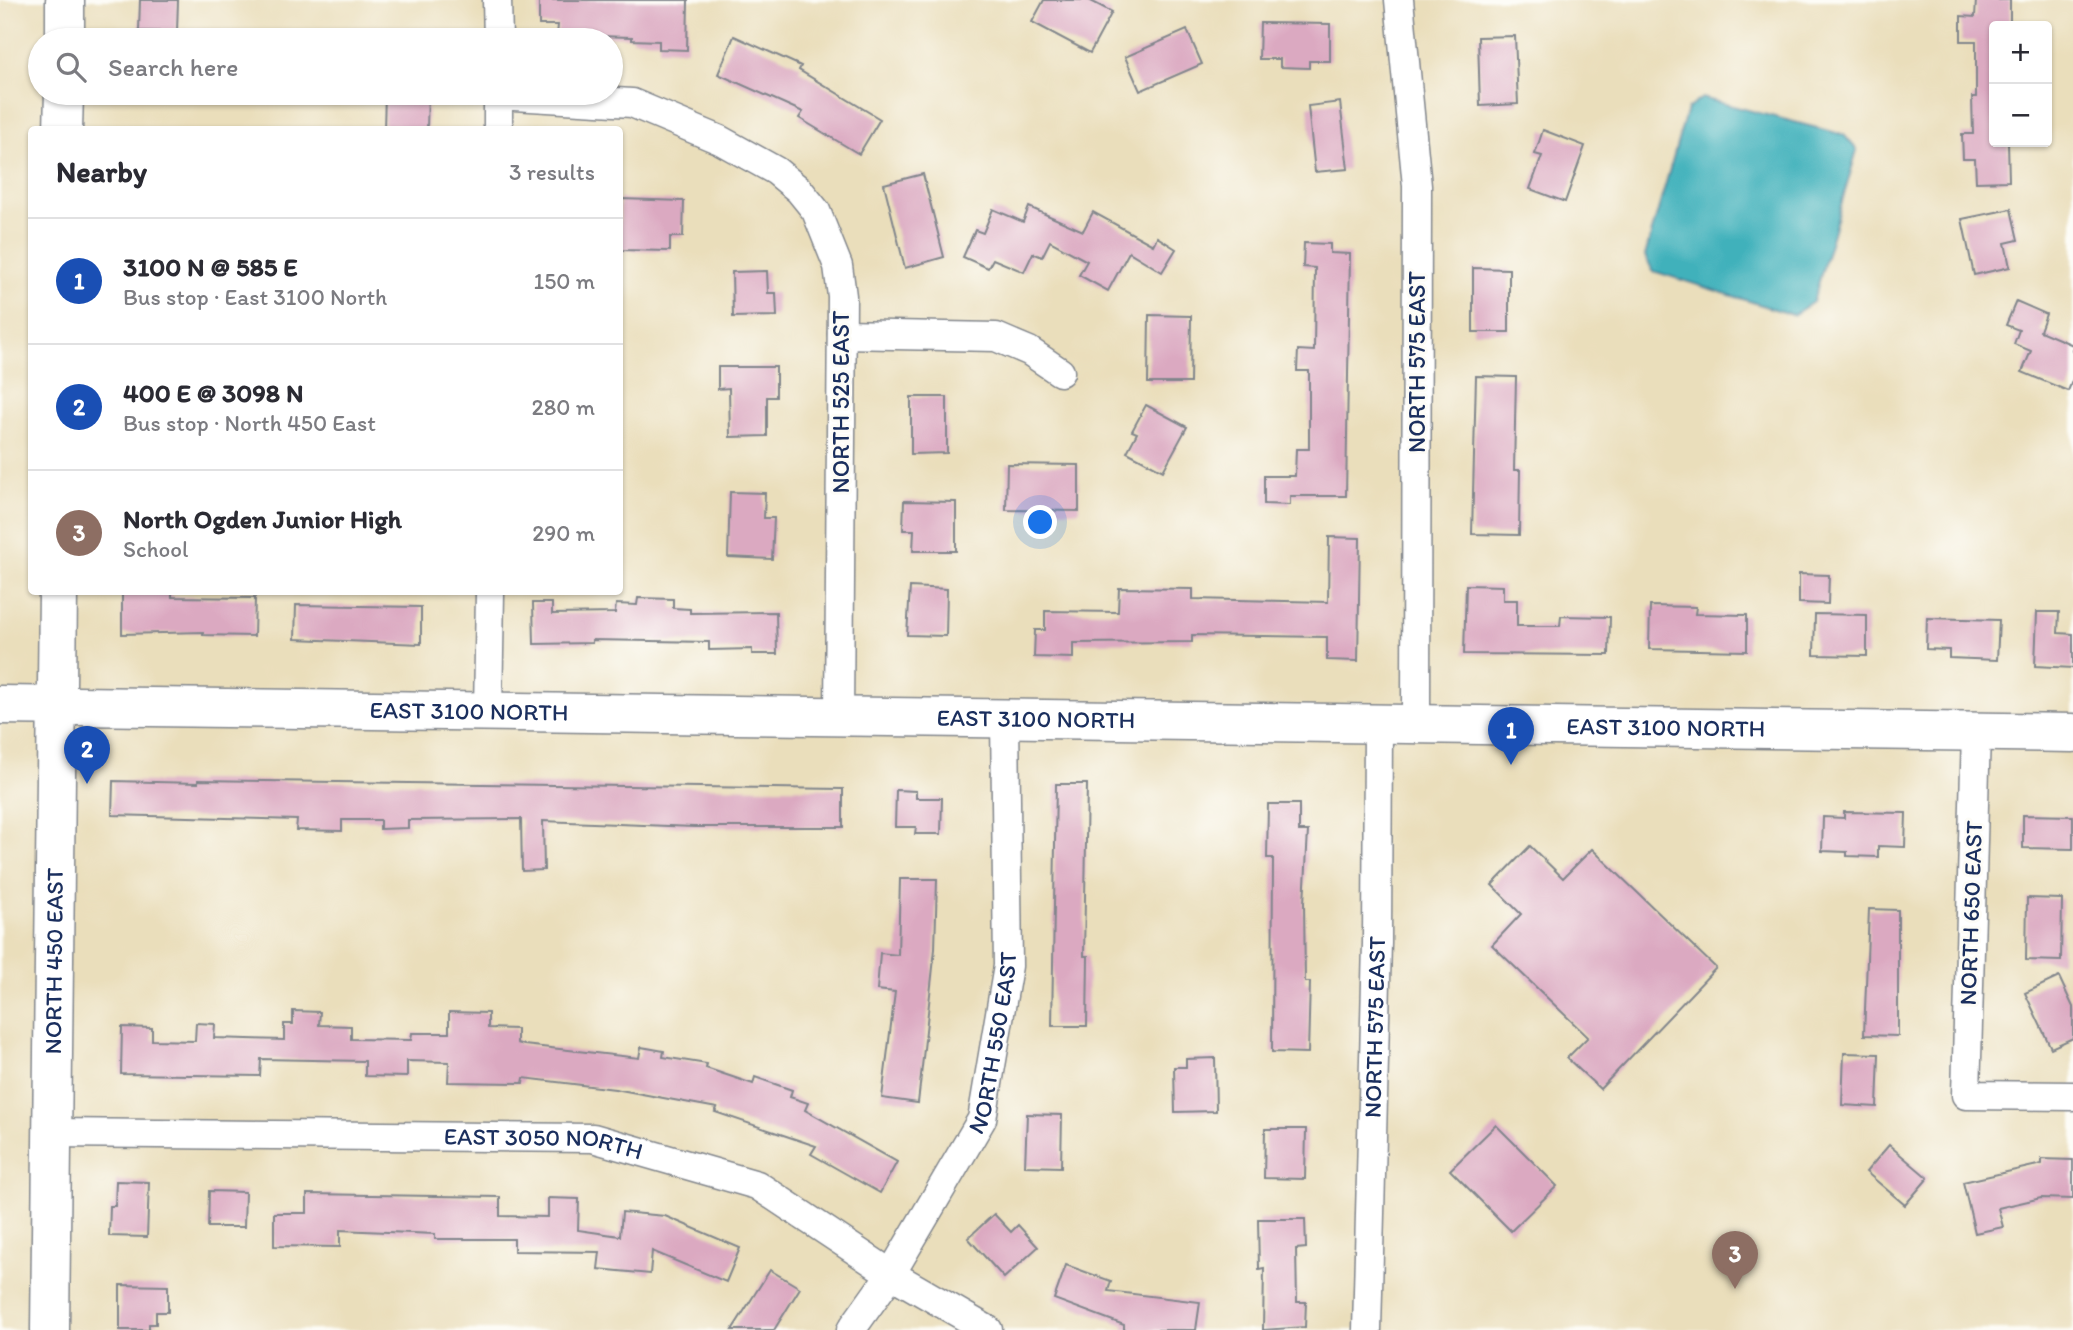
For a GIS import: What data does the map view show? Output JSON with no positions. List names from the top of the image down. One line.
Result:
{"streets":{"main road":["EAST 3100 NORTH","NORTH 450 EAST"],"street":["NORTH 575 EAST","NORTH 525 EAST","NORTH 650 EAST","NORTH 550 EAST","EAST 3050 NORTH"]},"crossings":[["NORTH 575 EAST","EAST 3100 NORTH"],["NORTH 525 EAST","EAST 3100 NORTH"],["EAST 3100 NORTH","NORTH 650 EAST"],["EAST 3100 NORTH","NORTH 450 EAST"],["EAST 3100 NORTH","NORTH 550 EAST"],["NORTH 450 EAST","EAST 3050 NORTH"],["NORTH 550 EAST","EAST 3050 NORTH"]],"page":{"map_buttons":["+","−"],"search":"Search here","heading":["Nearby","3 results"],"list":[{"mark":"1","name":"3100 N @ 585 E","note":"Bus stop · East 3100 North","value":"150 m"},{"mark":"2","name":"400 E @ 3098 N","note":"Bus stop · North 450 East","value":"280 m"},{"mark":"3","name":"North Ogden Junior High","note":"School","value":"290 m"}],"pins":["1","2","3"]}}
